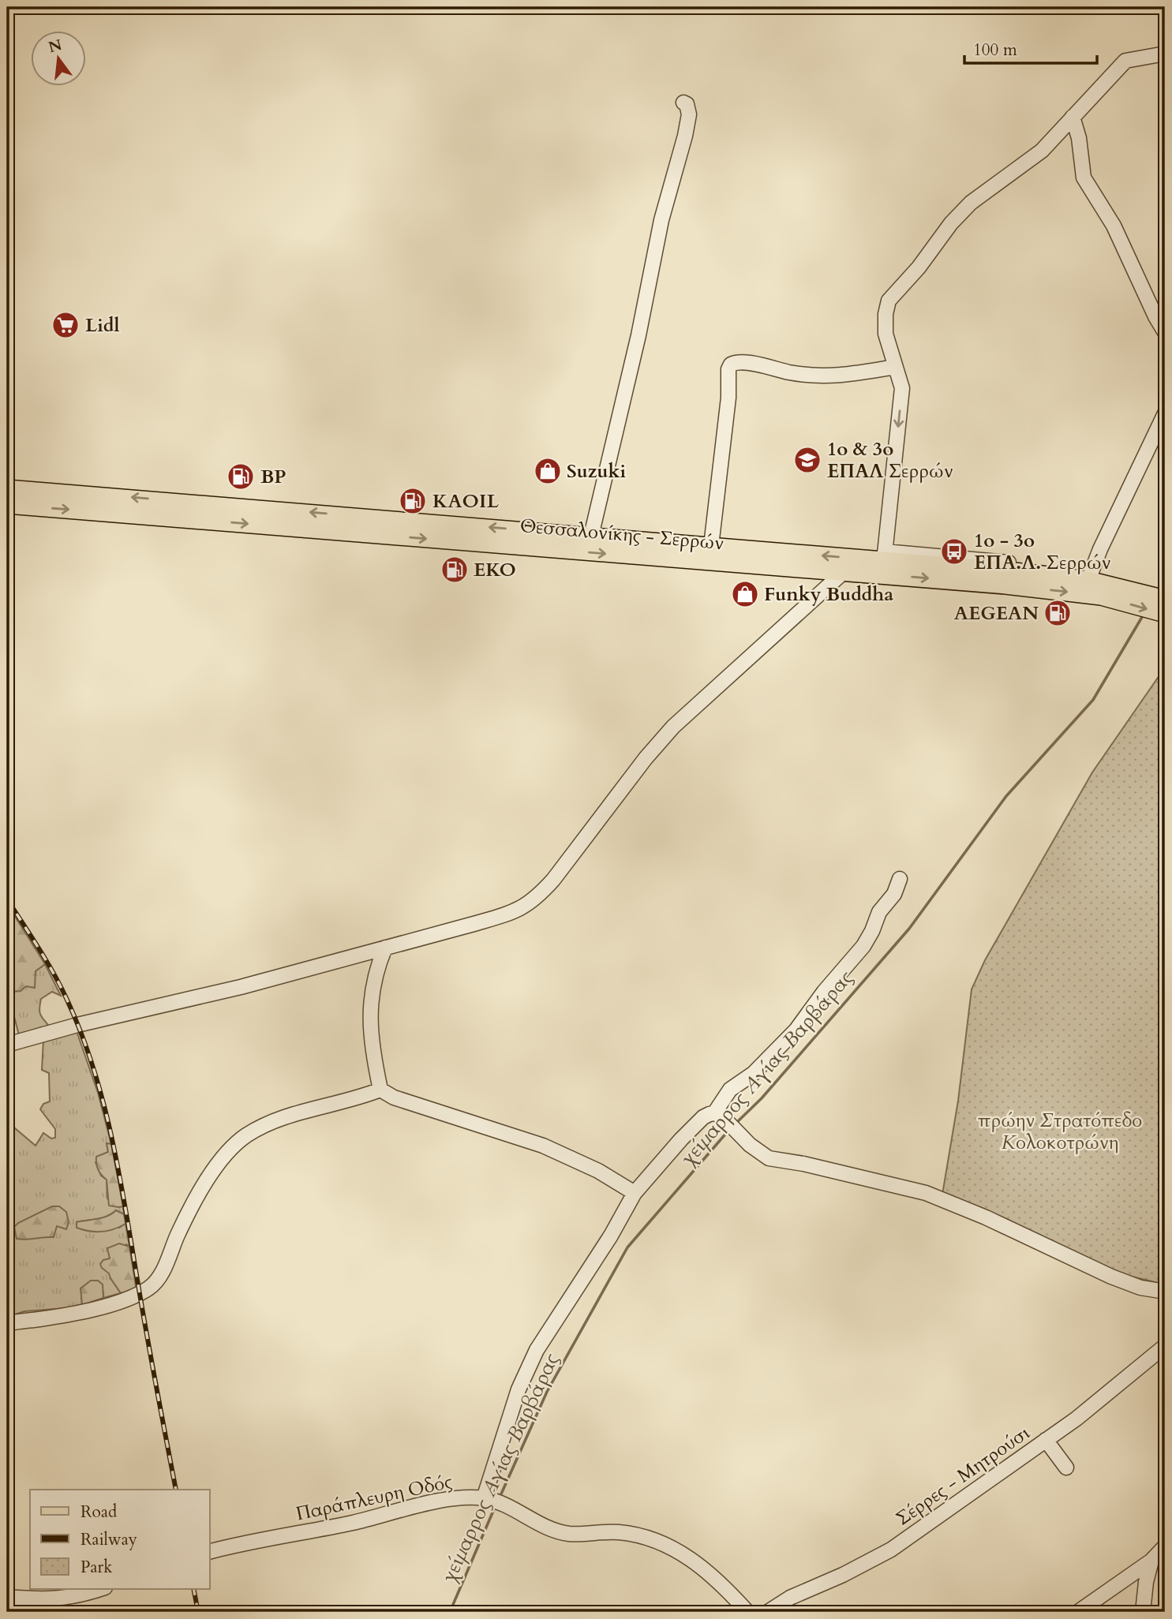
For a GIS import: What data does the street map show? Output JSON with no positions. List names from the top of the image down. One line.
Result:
{"streets":{"main road":["Θεσσαλονίκης - Σερρών"],"street":["Σέρρες - Μητρούσι","Παράπλευρη Οδός"]},"water":["χείμαρρος Αγίας Βαρβάρας"],"parks":["πρώην Στρατόπεδο Κολοκοτρώνη"],"places":{"supermarket":["Lidl"],"school or university":["1ο & 3ο ΕΠΑΛ Σερρών"],"shop":["Suzuki","Funky Buddha"],"fuel station":["BP","KAOIL","EKO","AEGEAN"],"bus stop":["1ο - 3ο ΕΠΑ.Λ. Σερρών"]},"legend":["Road","Railway","Park"],"scale_bar":"100 m","north":"top"}
